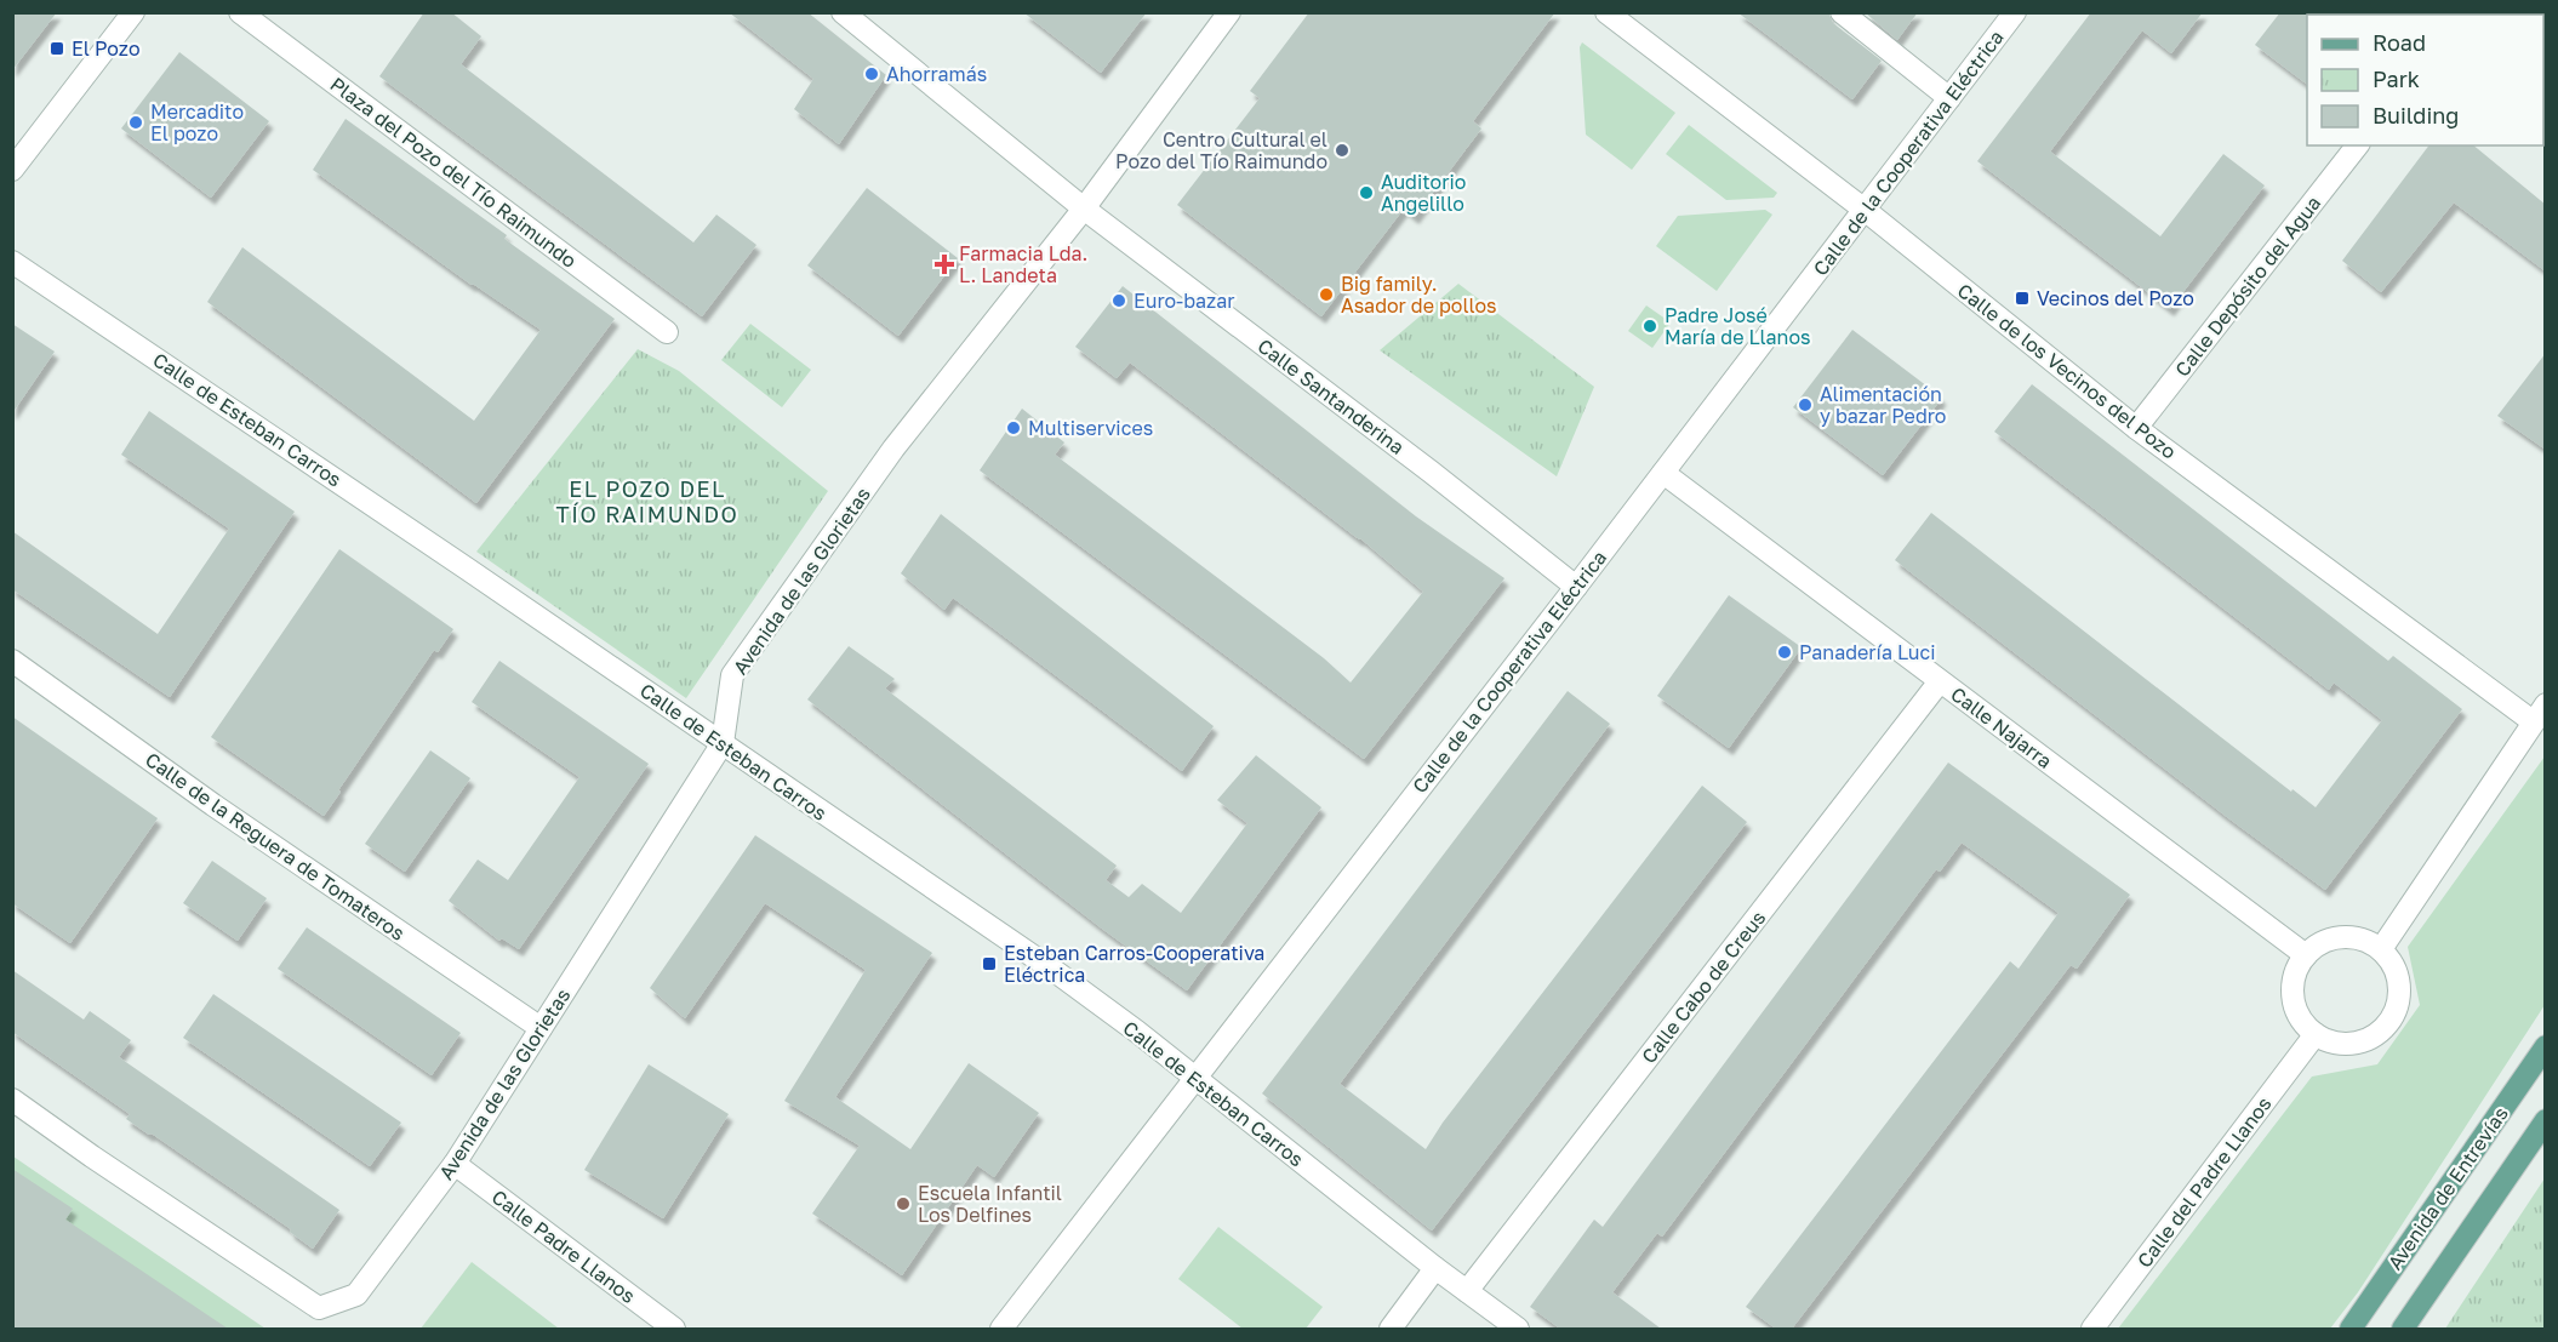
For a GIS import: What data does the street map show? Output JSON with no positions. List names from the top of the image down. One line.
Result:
{"streets":{"main road":["Avenida de Entrevías"],"street":["Calle de la Cooperativa Eléctrica","Plaza del Pozo del Tío Raimundo","Calle Depósito del Agua","Calle de los Vecinos del Pozo","Calle Santanderina","Calle de Esteban Carros","Avenida de las Glorietas","Calle Najarra","Calle de la Reguera de Tomateros","Calle Cabo de Creus","Calle del Padre Llanos","Calle Padre Llanos"]},"crossings":[["Calle de la Cooperativa Eléctrica","Calle de los Vecinos del Pozo"],["Calle de la Cooperativa Eléctrica","Calle Santanderina"],["Calle de la Cooperativa Eléctrica","Calle de Esteban Carros"],["Calle de la Cooperativa Eléctrica","Calle Najarra"],["Calle Depósito del Agua","Calle de los Vecinos del Pozo"],["Calle Santanderina","Avenida de las Glorietas"],["Calle de Esteban Carros","Avenida de las Glorietas"],["Calle de Esteban Carros","Calle Cabo de Creus"],["Avenida de las Glorietas","Calle de la Reguera de Tomateros"],["Avenida de las Glorietas","Calle Padre Llanos"],["Calle Najarra","Calle Cabo de Creus"],["Calle Najarra","Calle del Padre Llanos"]],"districts":["EL POZO DEL TÍO RAIMUNDO"],"places":{"transit":["El Pozo","Vecinos del Pozo","Esteban Carros-Cooperativa Eléctrica"],"other":["Ahorramás","Mercadito El pozo","Centro Cultural el Pozo del Tío Raimundo","Auditorio Angelillo","Big family. Asador de pollos","Euro-bazar","Padre José María de Llanos","Alimentación y bazar Pedro","Multiservices","Panadería Luci","Escuela Infantil Los Delfines"],"health":["Farmacia Lda. L. Landeta"]},"legend":["Road","Park","Building"]}
